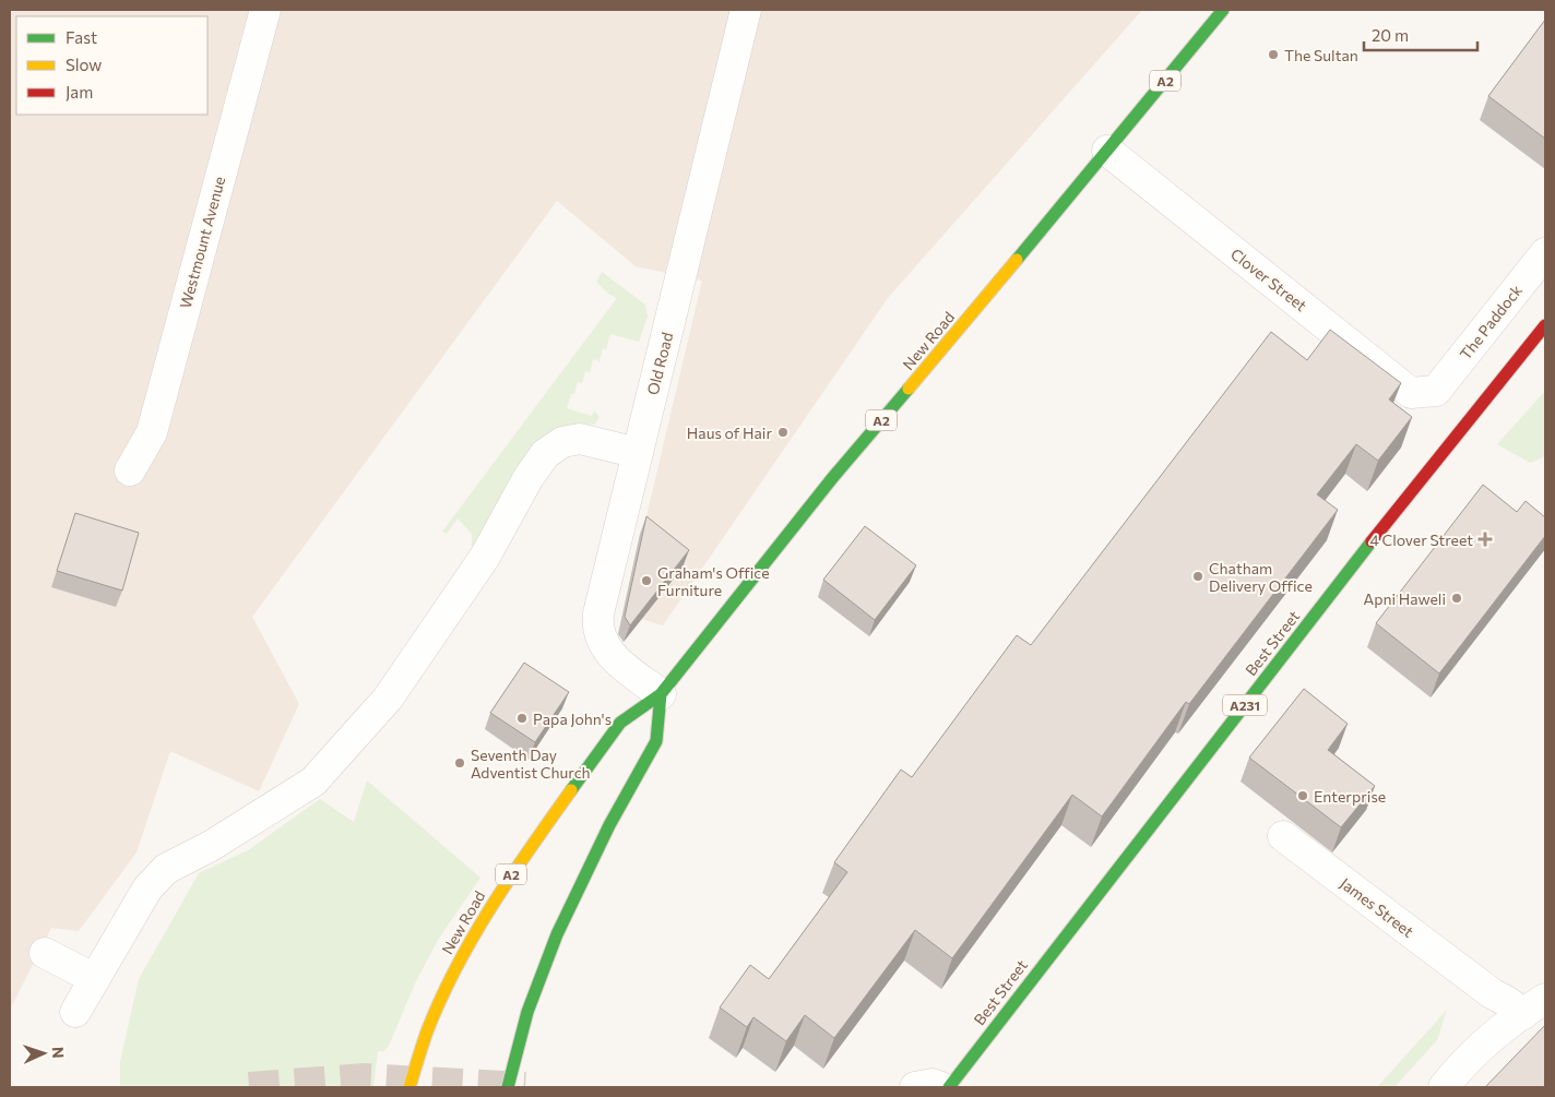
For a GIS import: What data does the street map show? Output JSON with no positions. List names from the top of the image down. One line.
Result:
{"streets":{"main road":["A2","New Road","Best Street","A231"],"street":["Westmount Avenue","Clover Street","The Paddock","Old Road","James Street"]},"crossings":[["Clover Street","The Paddock"],["Clover Street","New Road"],["New Road","Old Road"]],"places":{"other":["The Sultan","Haus of Hair","Chatham Delivery Office","Graham's Office Furniture","Apni Haweli","Papa John's","Seventh Day Adventist Church","Enterprise"],"health":["4 Clover Street"]},"legend":["Fast","Slow","Jam"],"scale_bar":"20 m","north":"right"}
